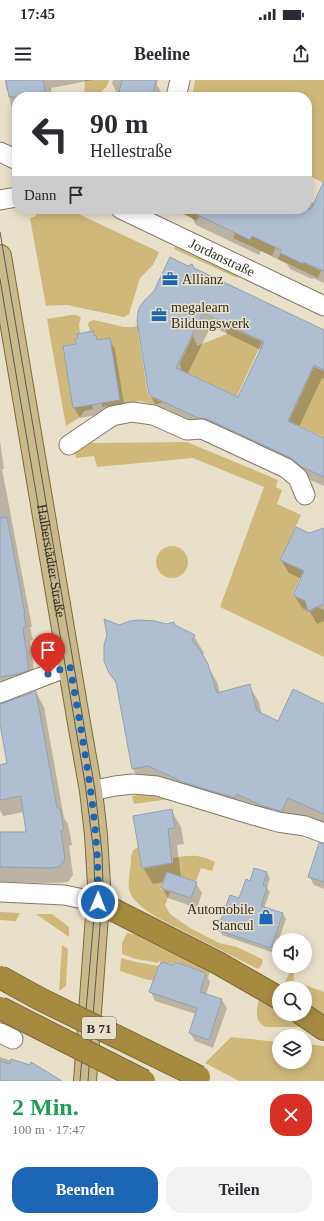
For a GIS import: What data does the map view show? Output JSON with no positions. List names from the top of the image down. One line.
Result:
{"streets":{"highway":["B 71"],"main road":["Halberstädter Straße"],"street":["Jordanstraße"]},"places":{"office":["Allianz","megalearn Bildungswerk"],"shop":["Automobile Stancul"]},"page":{"status":"17:45","header":"Beeline","turn":["90 m","Hellestraße"],"then":"Dann","heading":["2 Min.","100 m · 17:47"],"buttons":["Beenden","Teilen"]}}
